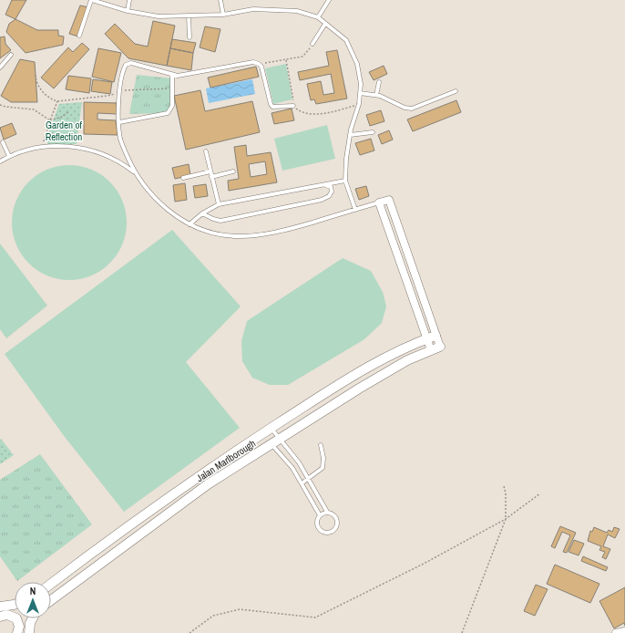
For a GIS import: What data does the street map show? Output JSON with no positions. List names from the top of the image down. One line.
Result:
{"streets":{"street":["Jalan Marlborough"]},"parks":["Garden of Reflection"],"north":"top"}
